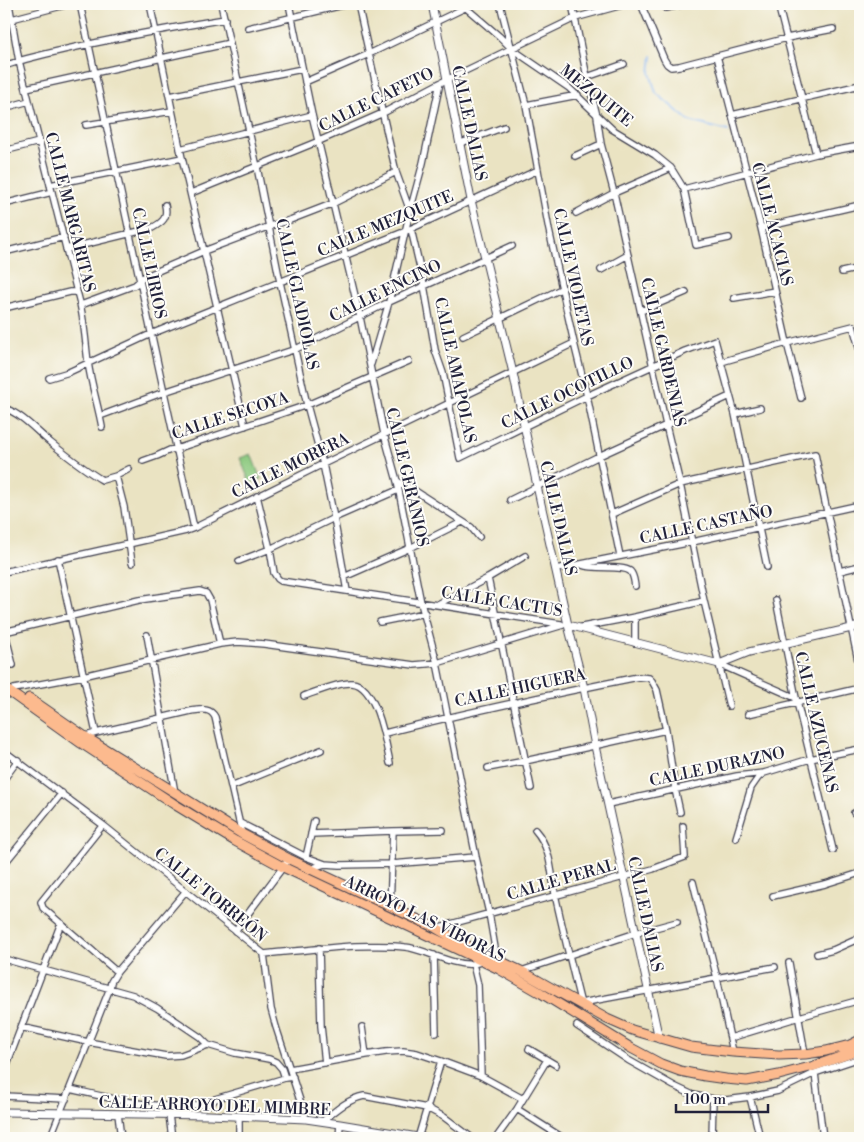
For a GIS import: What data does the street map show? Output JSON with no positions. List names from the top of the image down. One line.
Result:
{"streets":{"main road":["ARROYO LAS VÍBORAS"],"street":["MEZQUITE","CALLE CAFETO","CALLE DALIAS","CALLE MARGARITAS","CALLE MEZQUITE","CALLE ACACIAS","CALLE LIRIOS","CALLE VIOLETAS","CALLE ENCINO","CALLE GLADIOLAS","CALLE GARDENIAS","CALLE AMAPOLAS","CALLE OCOTILLO","CALLE SECOYA","CALLE MORERA","CALLE GERANIOS","CALLE CASTAÑO","CALLE CACTUS","CALLE HIGUERA","CALLE AZUCENAS","CALLE DURAZNO","CALLE PERAL","CALLE TORREÓN","CALLE ARROYO DEL MIMBRE"]},"crossings":[["MEZQUITE","CALLE CAFETO"],["MEZQUITE","CALLE VIOLETAS"],["MEZQUITE","CALLE GARDENIAS"],["CALLE CAFETO","CALLE DALIAS"],["CALLE CAFETO","CALLE VIOLETAS"],["CALLE CAFETO","CALLE GLADIOLAS"],["CALLE CAFETO","CALLE GARDENIAS"],["CALLE CAFETO","CALLE GERANIOS"],["CALLE DALIAS","CALLE MEZQUITE"],["CALLE DALIAS","CALLE ENCINO"],["CALLE DALIAS","CALLE OCOTILLO"],["CALLE DALIAS","CALLE MORERA"],["CALLE DALIAS","CALLE CASTAÑO"],["CALLE DALIAS","CALLE CACTUS"],["CALLE DALIAS","CALLE HIGUERA"],["CALLE DALIAS","CALLE DURAZNO"],["CALLE DALIAS","CALLE PERAL"],["CALLE DALIAS","ARROYO LAS VÍBORAS"],["CALLE MARGARITAS","CALLE MEZQUITE"],["CALLE MARGARITAS","CALLE ENCINO"],["CALLE MEZQUITE","CALLE LIRIOS"],["CALLE MEZQUITE","CALLE VIOLETAS"],["CALLE MEZQUITE","CALLE GLADIOLAS"],["CALLE MEZQUITE","CALLE AMAPOLAS"],["CALLE MEZQUITE","CALLE GERANIOS"],["CALLE LIRIOS","CALLE ENCINO"],["CALLE LIRIOS","CALLE SECOYA"],["CALLE LIRIOS","CALLE MORERA"],["CALLE VIOLETAS","CALLE OCOTILLO"],["CALLE VIOLETAS","CALLE MORERA"],["CALLE VIOLETAS","CALLE CASTAÑO"],["CALLE ENCINO","CALLE GLADIOLAS"],["CALLE ENCINO","CALLE AMAPOLAS"],["CALLE ENCINO","CALLE GERANIOS"],["CALLE GLADIOLAS","CALLE SECOYA"],["CALLE GLADIOLAS","CALLE MORERA"],["CALLE GLADIOLAS","CALLE CACTUS"],["CALLE GARDENIAS","CALLE OCOTILLO"],["CALLE GARDENIAS","CALLE CASTAÑO"],["CALLE GARDENIAS","CALLE CACTUS"],["CALLE AMAPOLAS","CALLE OCOTILLO"],["CALLE AMAPOLAS","CALLE MORERA"],["CALLE SECOYA","CALLE GERANIOS"],["CALLE MORERA","CALLE GERANIOS"],["CALLE GERANIOS","CALLE CACTUS"],["CALLE GERANIOS","CALLE HIGUERA"],["CALLE GERANIOS","CALLE PERAL"],["CALLE GERANIOS","ARROYO LAS VÍBORAS"],["CALLE AZUCENAS","CALLE DURAZNO"],["CALLE PERAL","ARROYO LAS VÍBORAS"],["CALLE TORREÓN","ARROYO LAS VÍBORAS"]],"scale_bar":"100 m"}
